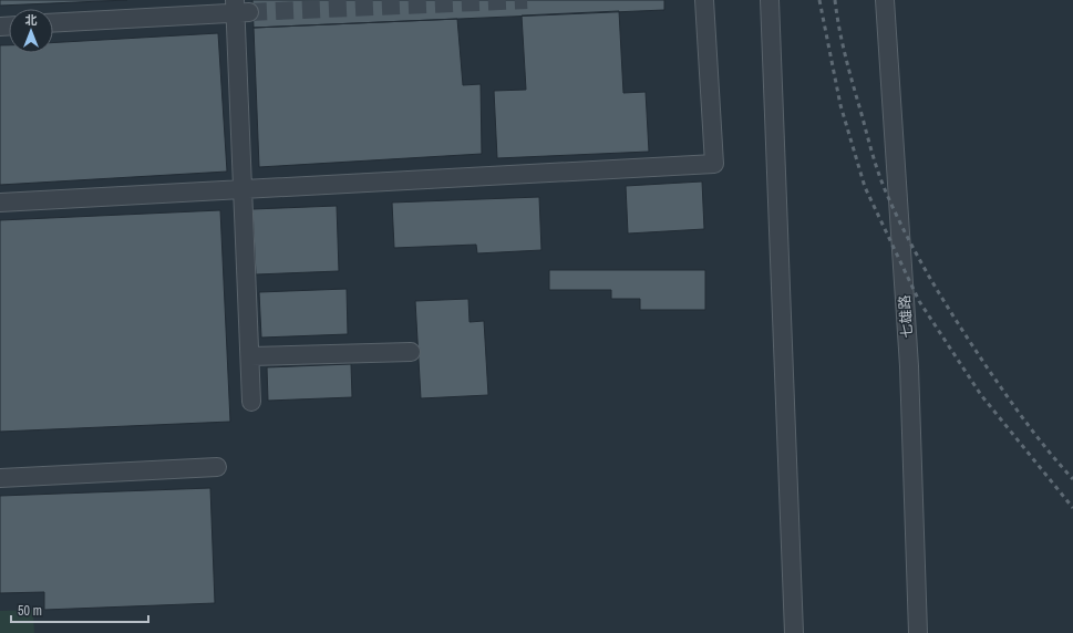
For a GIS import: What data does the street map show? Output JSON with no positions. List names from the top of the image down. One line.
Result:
{"streets":{"street":["七雄路"]},"scale_bar":"50 m","north":"top"}
